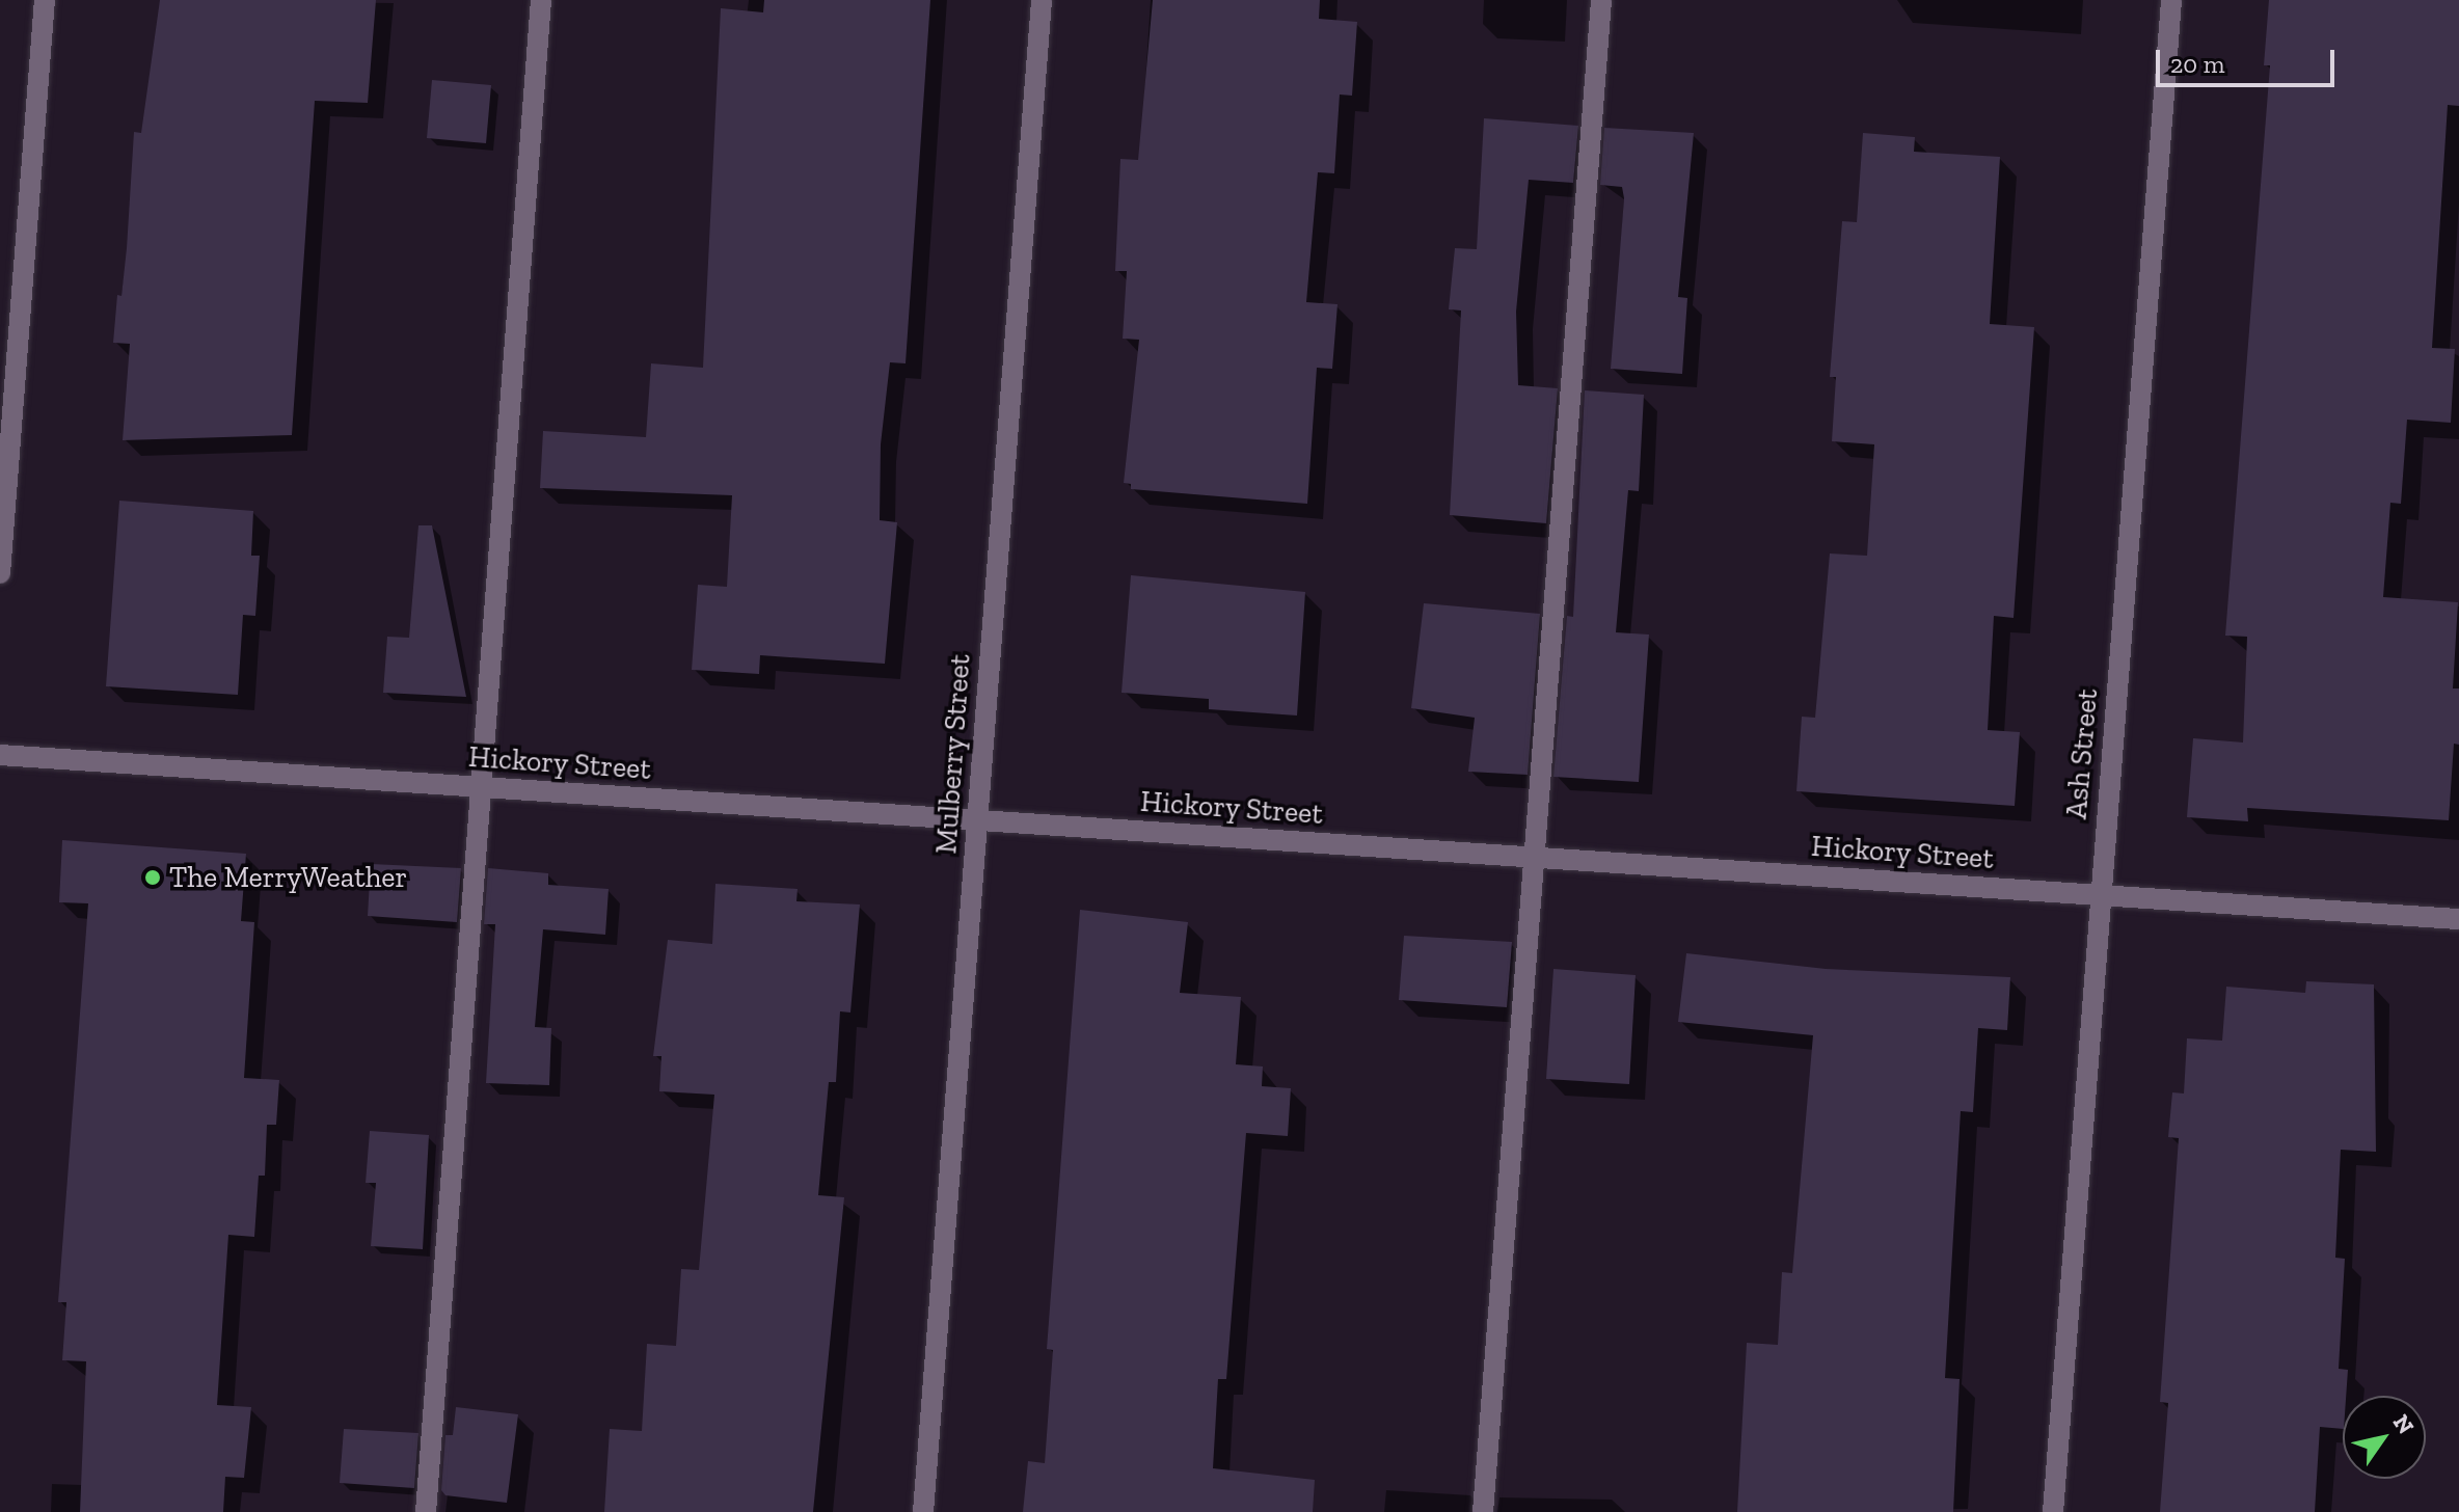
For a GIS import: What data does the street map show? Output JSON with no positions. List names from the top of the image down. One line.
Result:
{"streets":{"street":["Mulberry Street","Ash Street","Hickory Street"]},"crossings":[["Mulberry Street","Hickory Street"],["Ash Street","Hickory Street"]],"places":["The MerryWeather"],"scale_bar":"20 m","north":"top right"}
